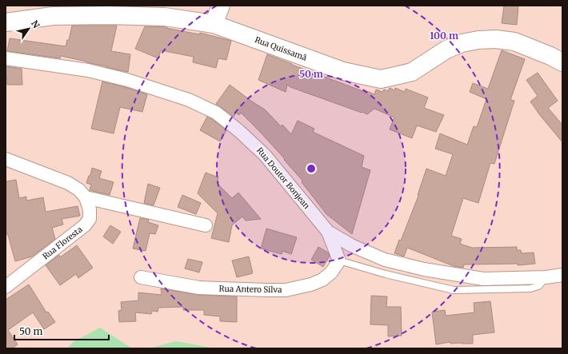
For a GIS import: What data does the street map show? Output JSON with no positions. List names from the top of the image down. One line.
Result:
{"streets":{"street":["Rua Quissamã","Rua Doutor Bonjean","Rua Floresta","Rua Antero Silva"]},"scale_bar":"50 m","north":"top right","rings":["100 m","50 m"]}
